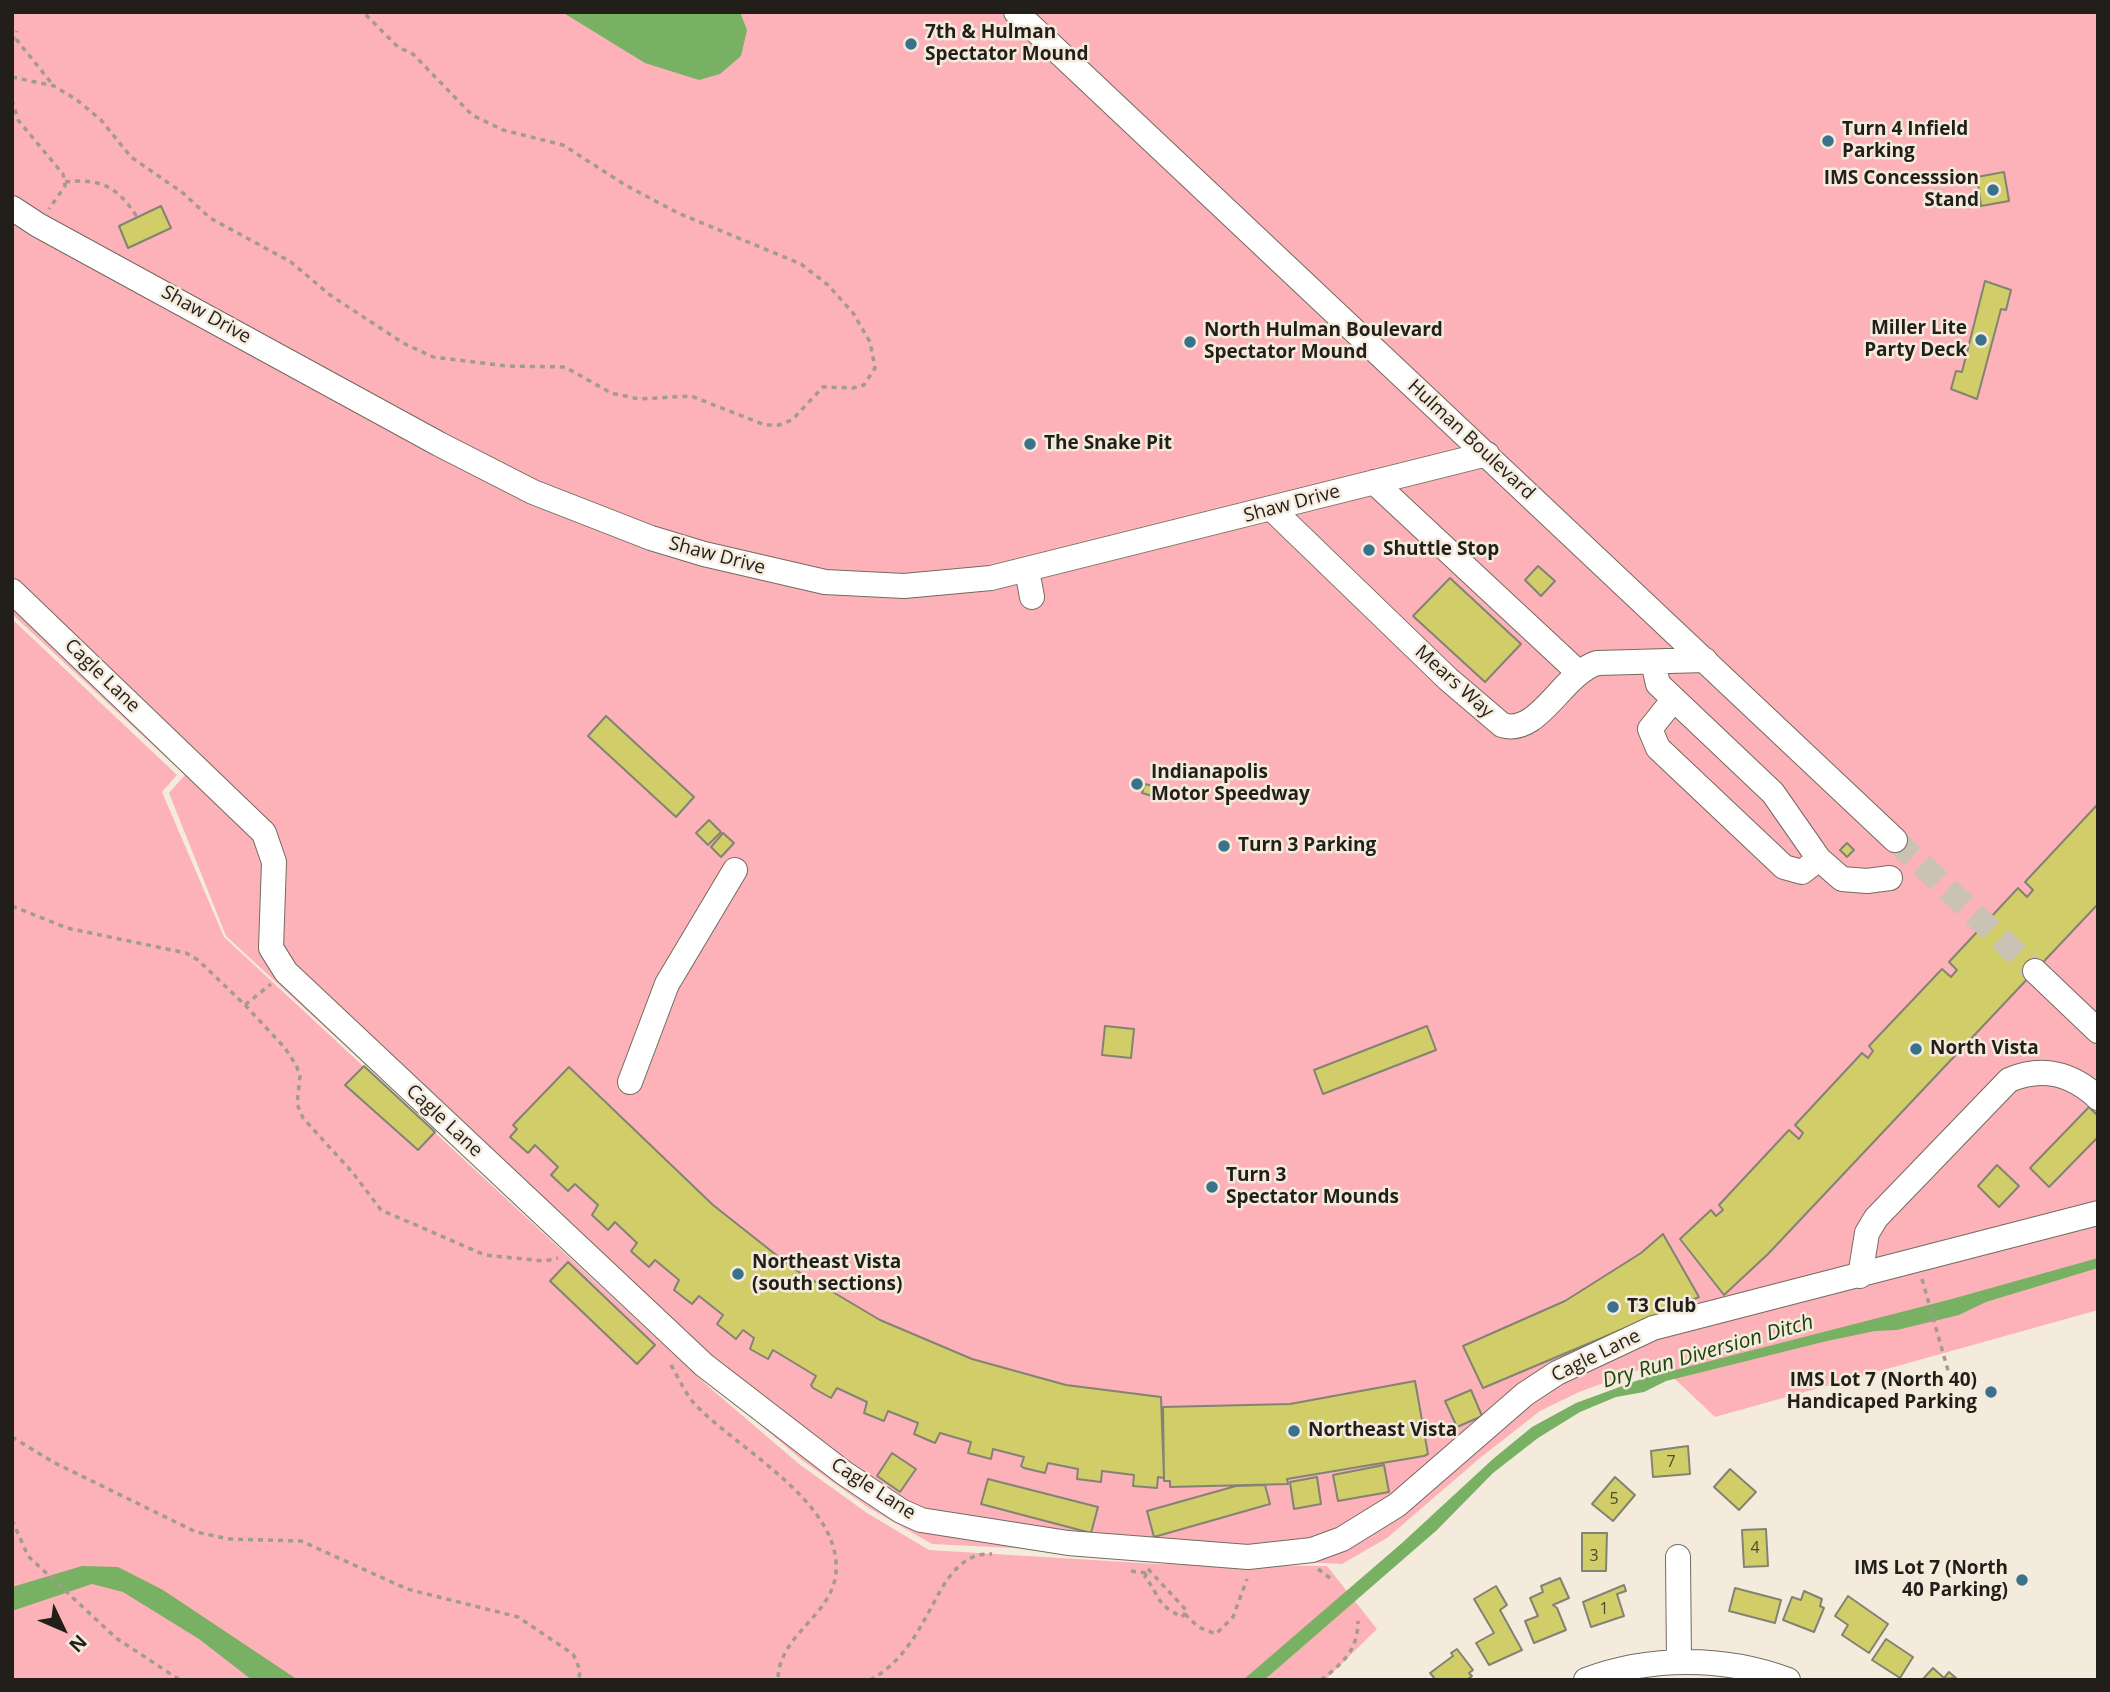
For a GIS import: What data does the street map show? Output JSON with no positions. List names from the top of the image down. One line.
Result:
{"streets":{"street":["Shaw Drive","Hulman Boulevard","Cagle Lane","Mears Way"]},"crossings":[["Shaw Drive","Hulman Boulevard"],["Shaw Drive","Mears Way"],["Hulman Boulevard","Mears Way"]],"water":["Dry Run Diversion Ditch"],"places":["7th & Hulman Spectator Mound","Turn 4 Infield Parking","IMS Concesssion Stand","Miller Lite Party Deck","North Hulman Boulevard Spectator Mound","The Snake Pit","Shuttle Stop","Indianapolis Motor Speedway","Turn 3 Parking","North Vista","Turn 3 Spectator Mounds","Northeast Vista (south sections)","T3 Club","IMS Lot 7 (North 40) Handicaped Parking","Northeast Vista","IMS Lot 7 (North 40 Parking)"],"house_numbers":["7","5","4","3","1"],"north":"bottom right"}
